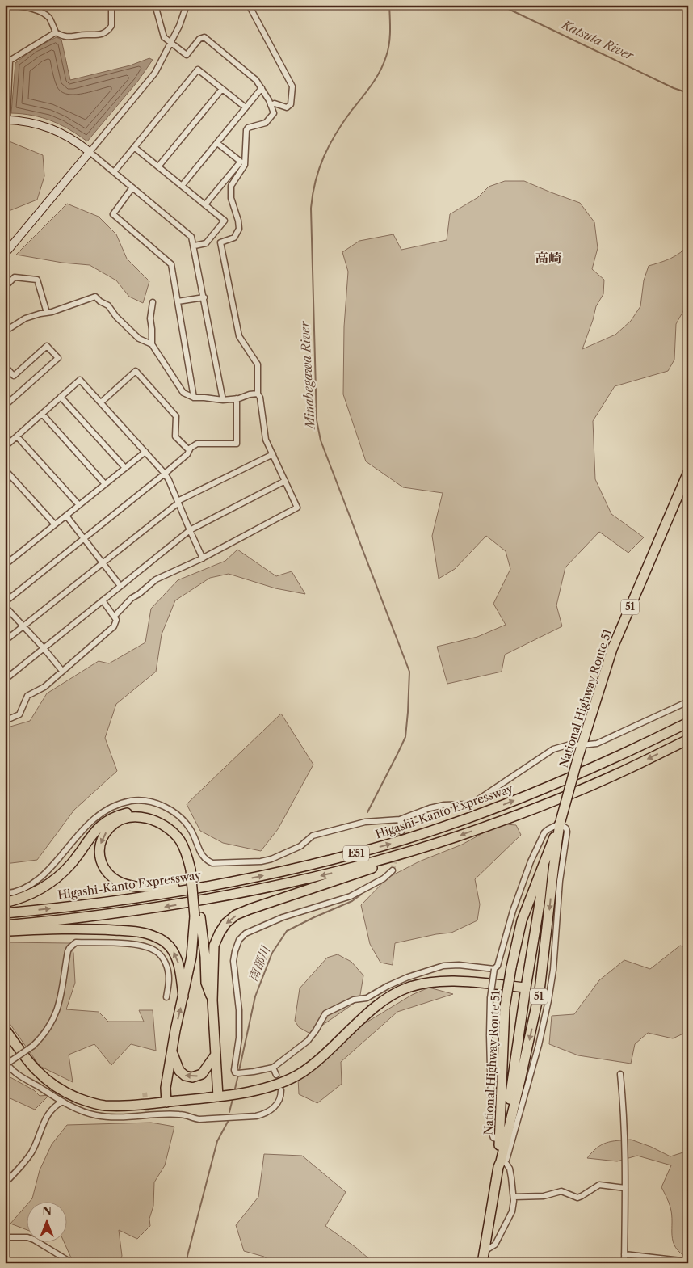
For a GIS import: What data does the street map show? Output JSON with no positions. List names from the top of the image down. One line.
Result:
{"streets":{"highway":["51","National Highway Route 51","Higashi-Kanto Expressway","E51"]},"districts":["高崎"],"water":["Katsuta River","Minabegawa River","南部川"],"north":"top"}
